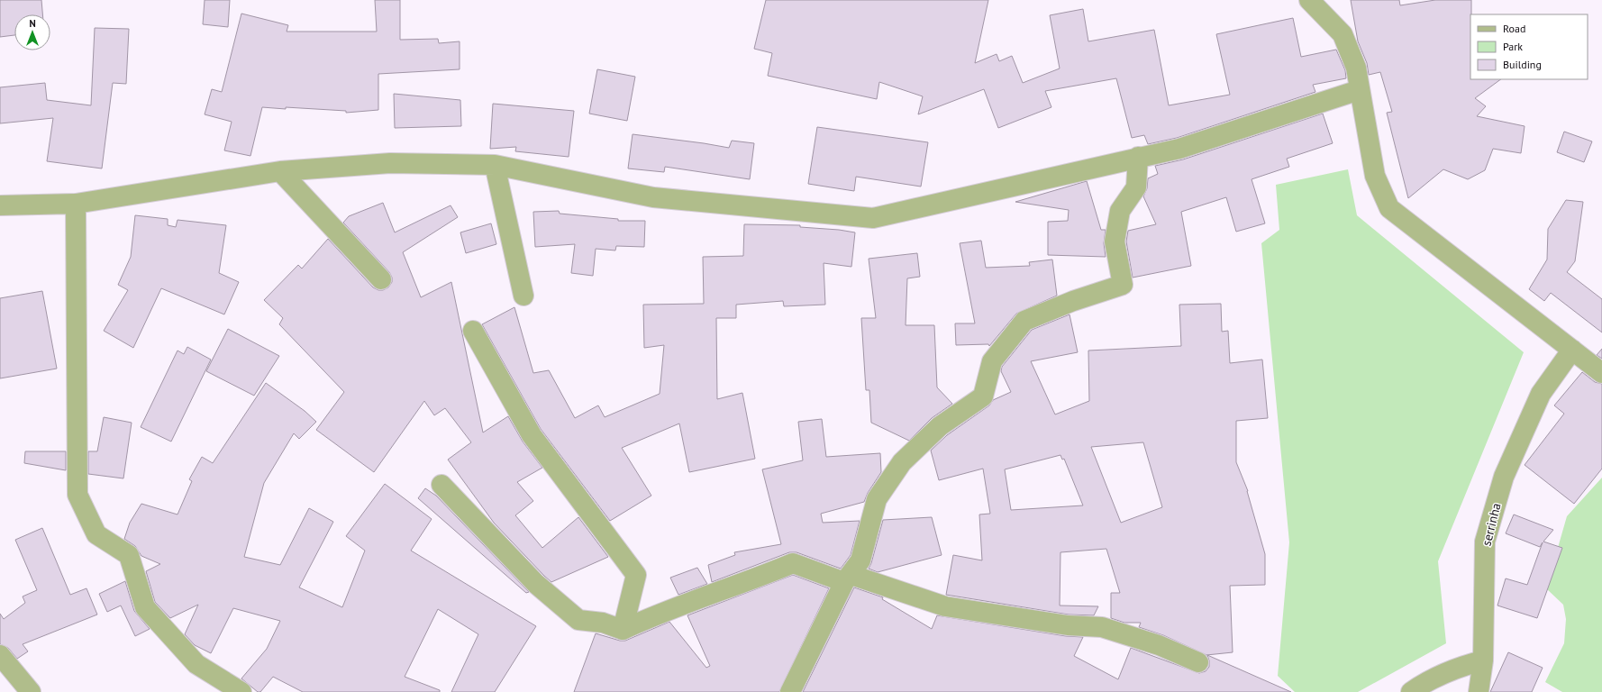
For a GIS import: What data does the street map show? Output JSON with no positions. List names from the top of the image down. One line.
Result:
{"streets":{"street":["serrinha"]},"legend":["Road","Park","Building"],"north":"top"}
